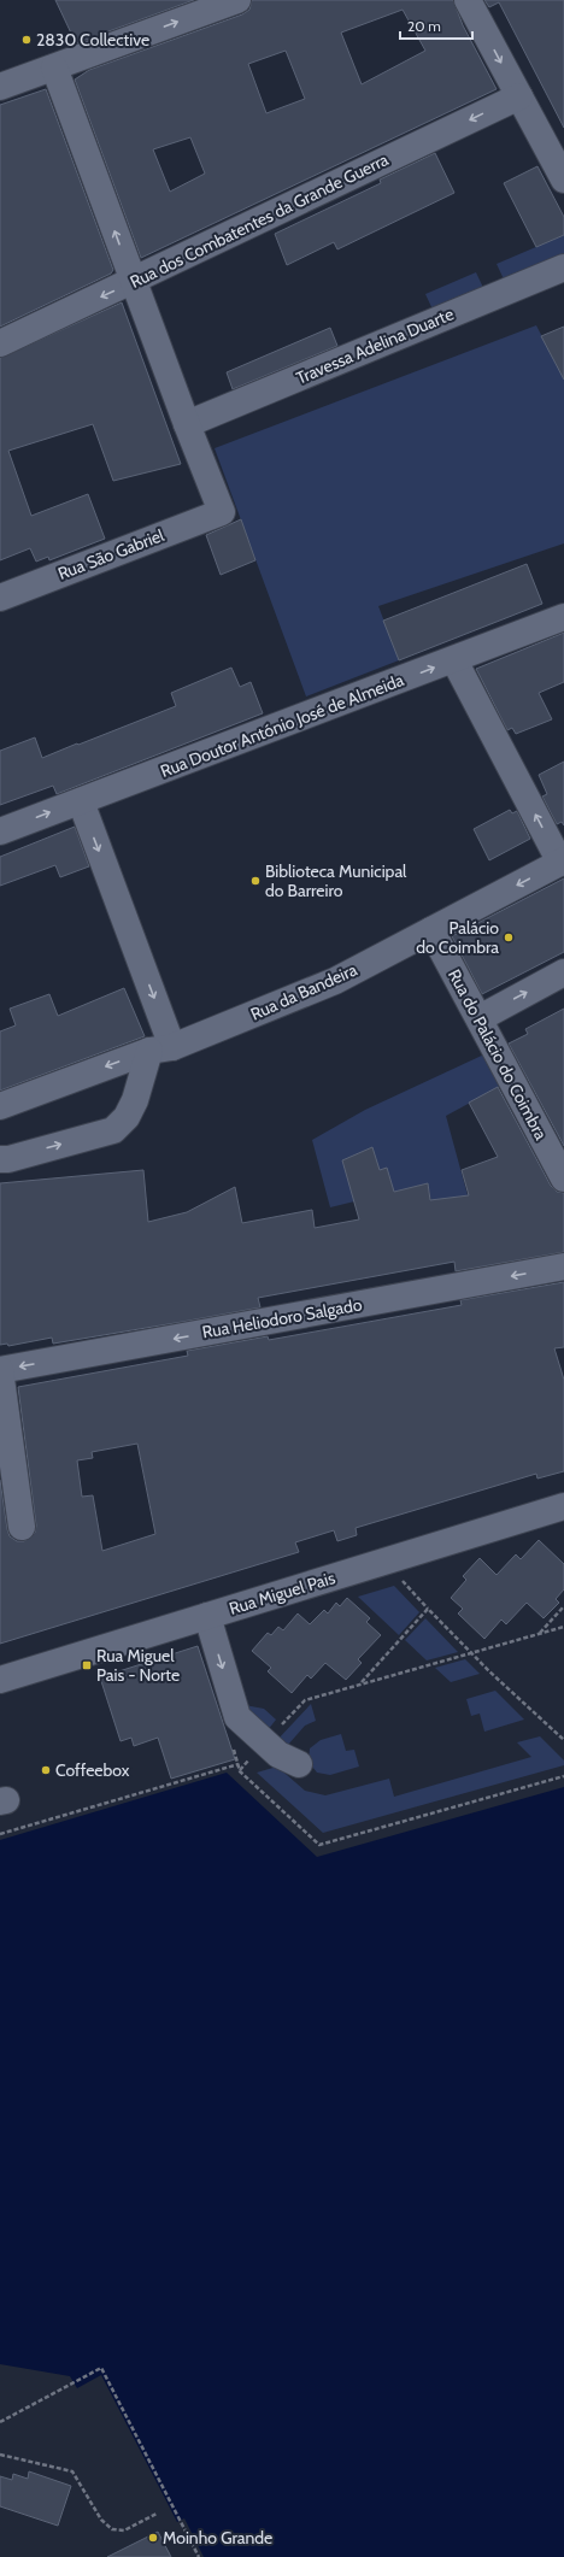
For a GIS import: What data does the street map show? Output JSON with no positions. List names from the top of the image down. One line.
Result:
{"streets":{"street":["Rua dos Combatentes da Grande Guerra","Travessa Adelina Duarte","Rua São Gabriel","Rua Doutor António José de Almeida","Rua da Bandeira","Rua do Palácio do Coimbra","Rua Heliodoro Salgado","Rua Miguel Pais"]},"crossings":[["Travessa Adelina Duarte","Rua São Gabriel"],["Rua da Bandeira","Rua do Palácio do Coimbra"]],"one_way":["Rua Doutor António José de Almeida","Rua Heliodoro Salgado"],"places":{"other":["2830 Collective","Biblioteca Municipal do Barreiro","Palácio do Coimbra","Coffeebox","Moinho Grande"],"transit":["Rua Miguel Pais - Norte"]},"scale_bar":"20 m"}
